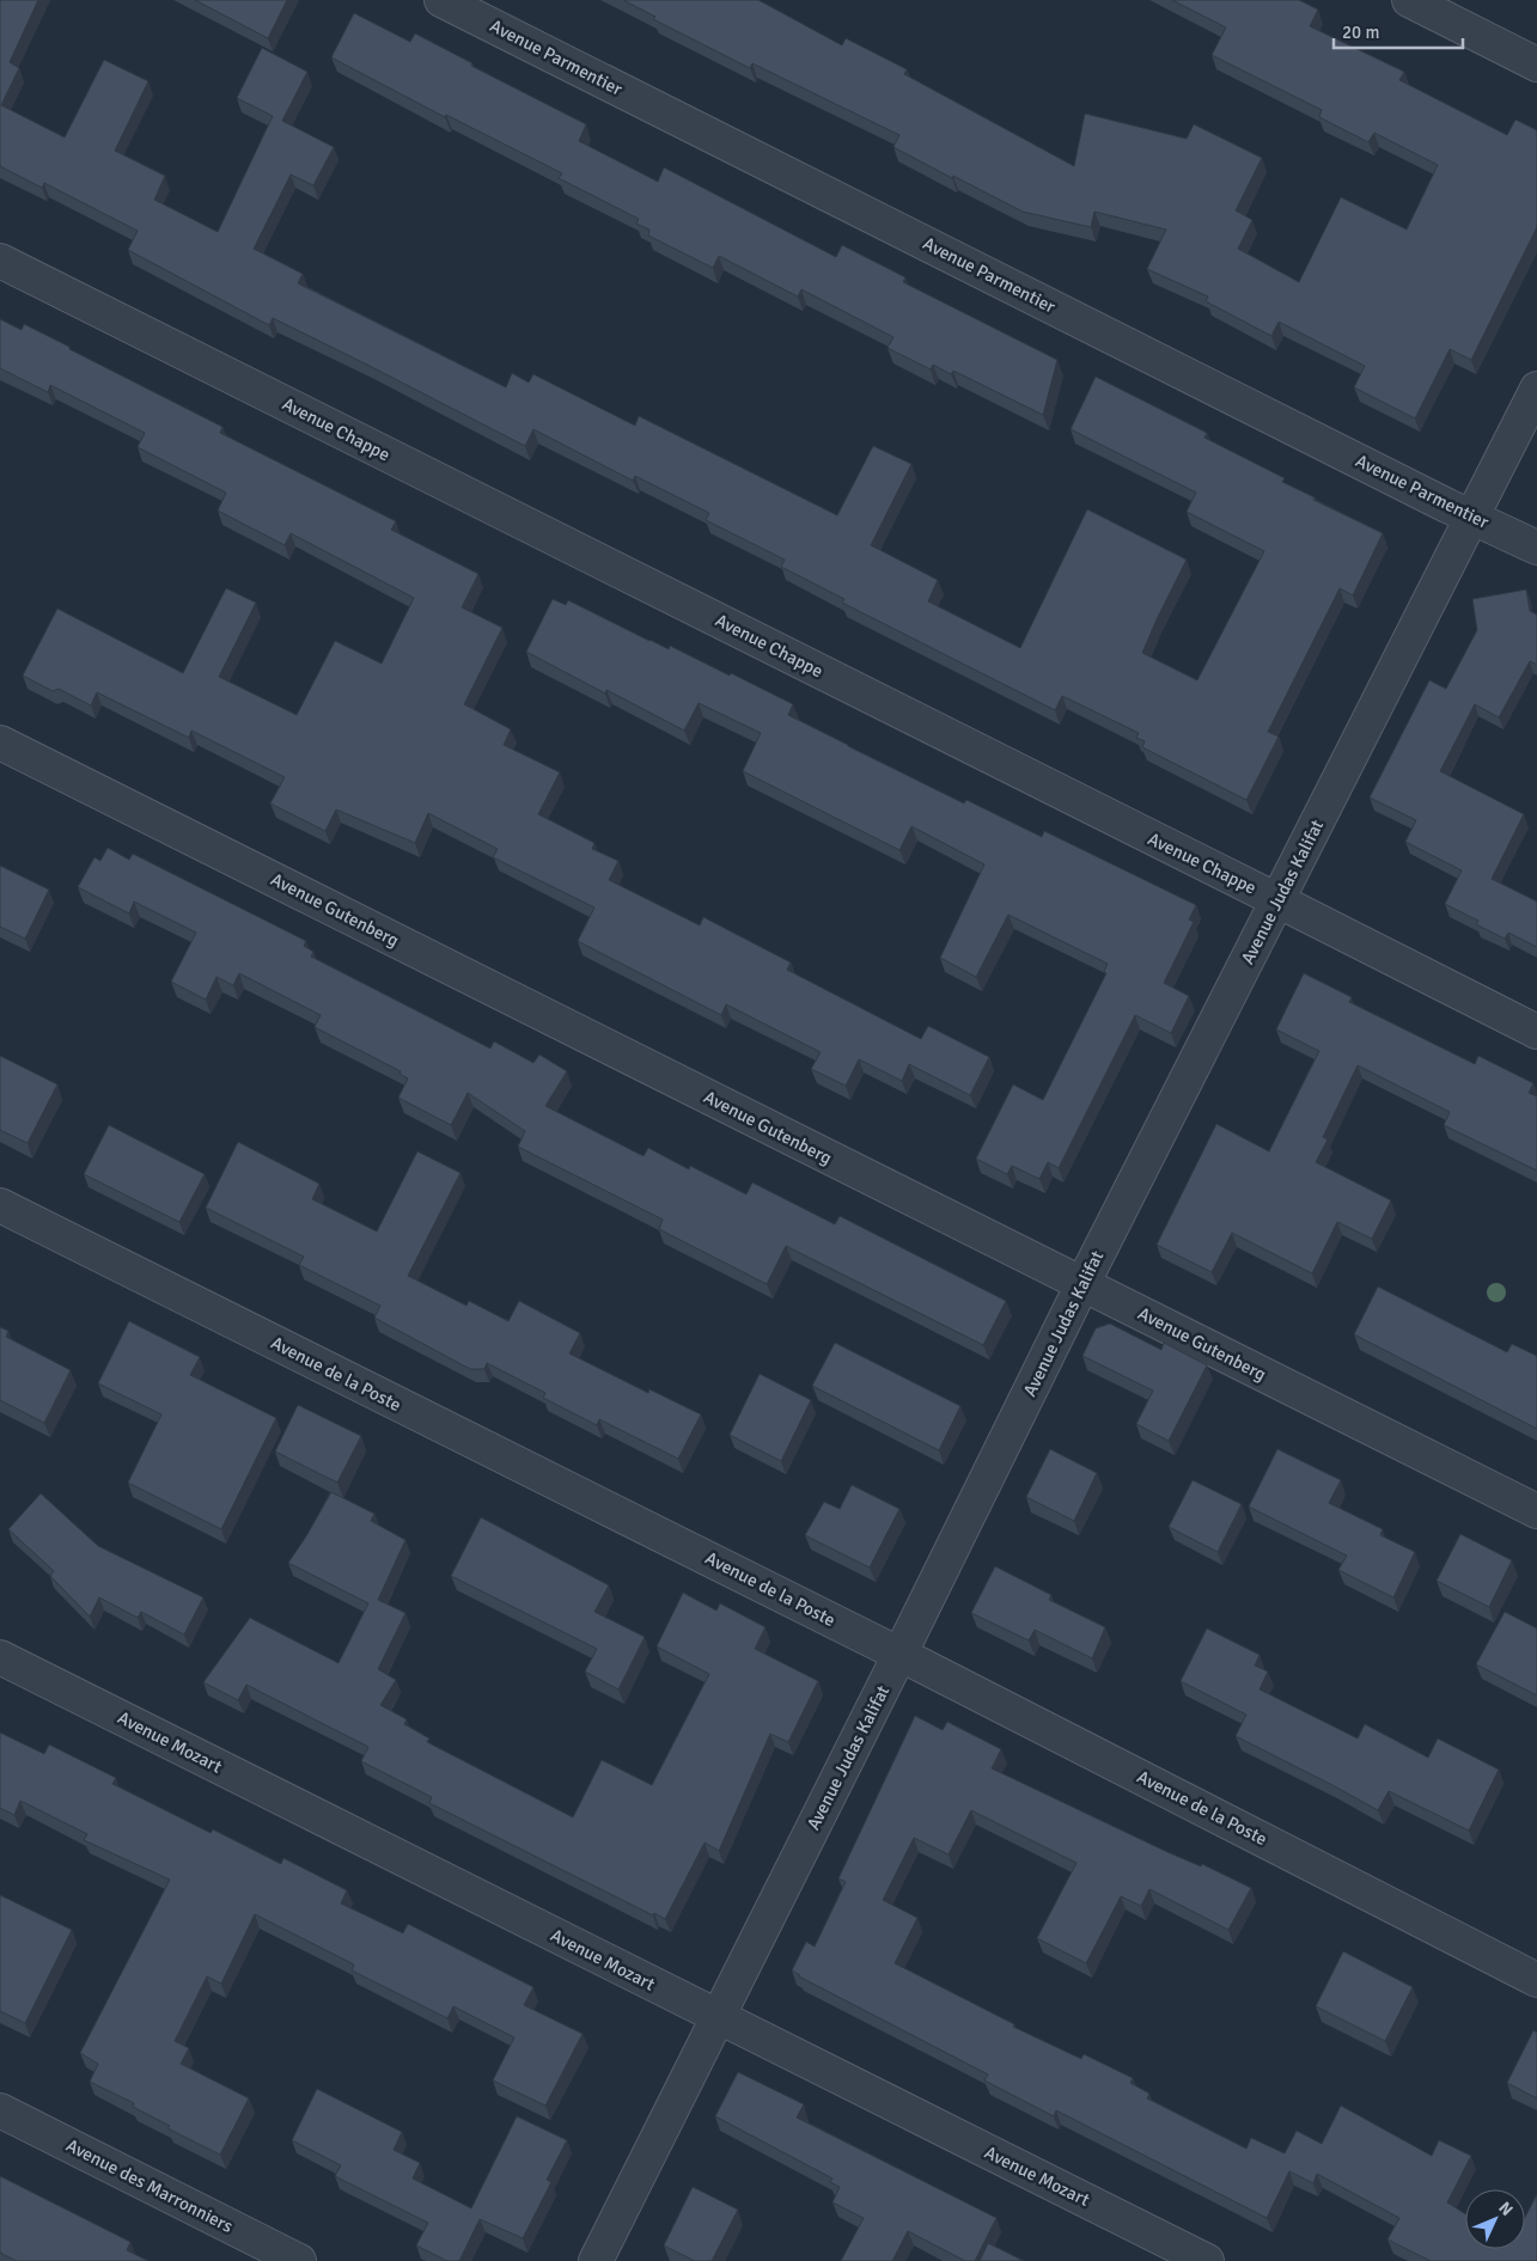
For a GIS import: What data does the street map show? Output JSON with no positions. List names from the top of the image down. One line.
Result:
{"streets":{"street":["Avenue Parmentier","Avenue Chappe","Avenue Judas Kalifat","Avenue Gutenberg","Avenue de la Poste","Avenue Mozart","Avenue des Marronniers"]},"crossings":[["Avenue Parmentier","Avenue Judas Kalifat"],["Avenue Chappe","Avenue Judas Kalifat"],["Avenue Judas Kalifat","Avenue Gutenberg"],["Avenue Judas Kalifat","Avenue de la Poste"],["Avenue Judas Kalifat","Avenue Mozart"]],"scale_bar":"20 m","north":"top right"}
